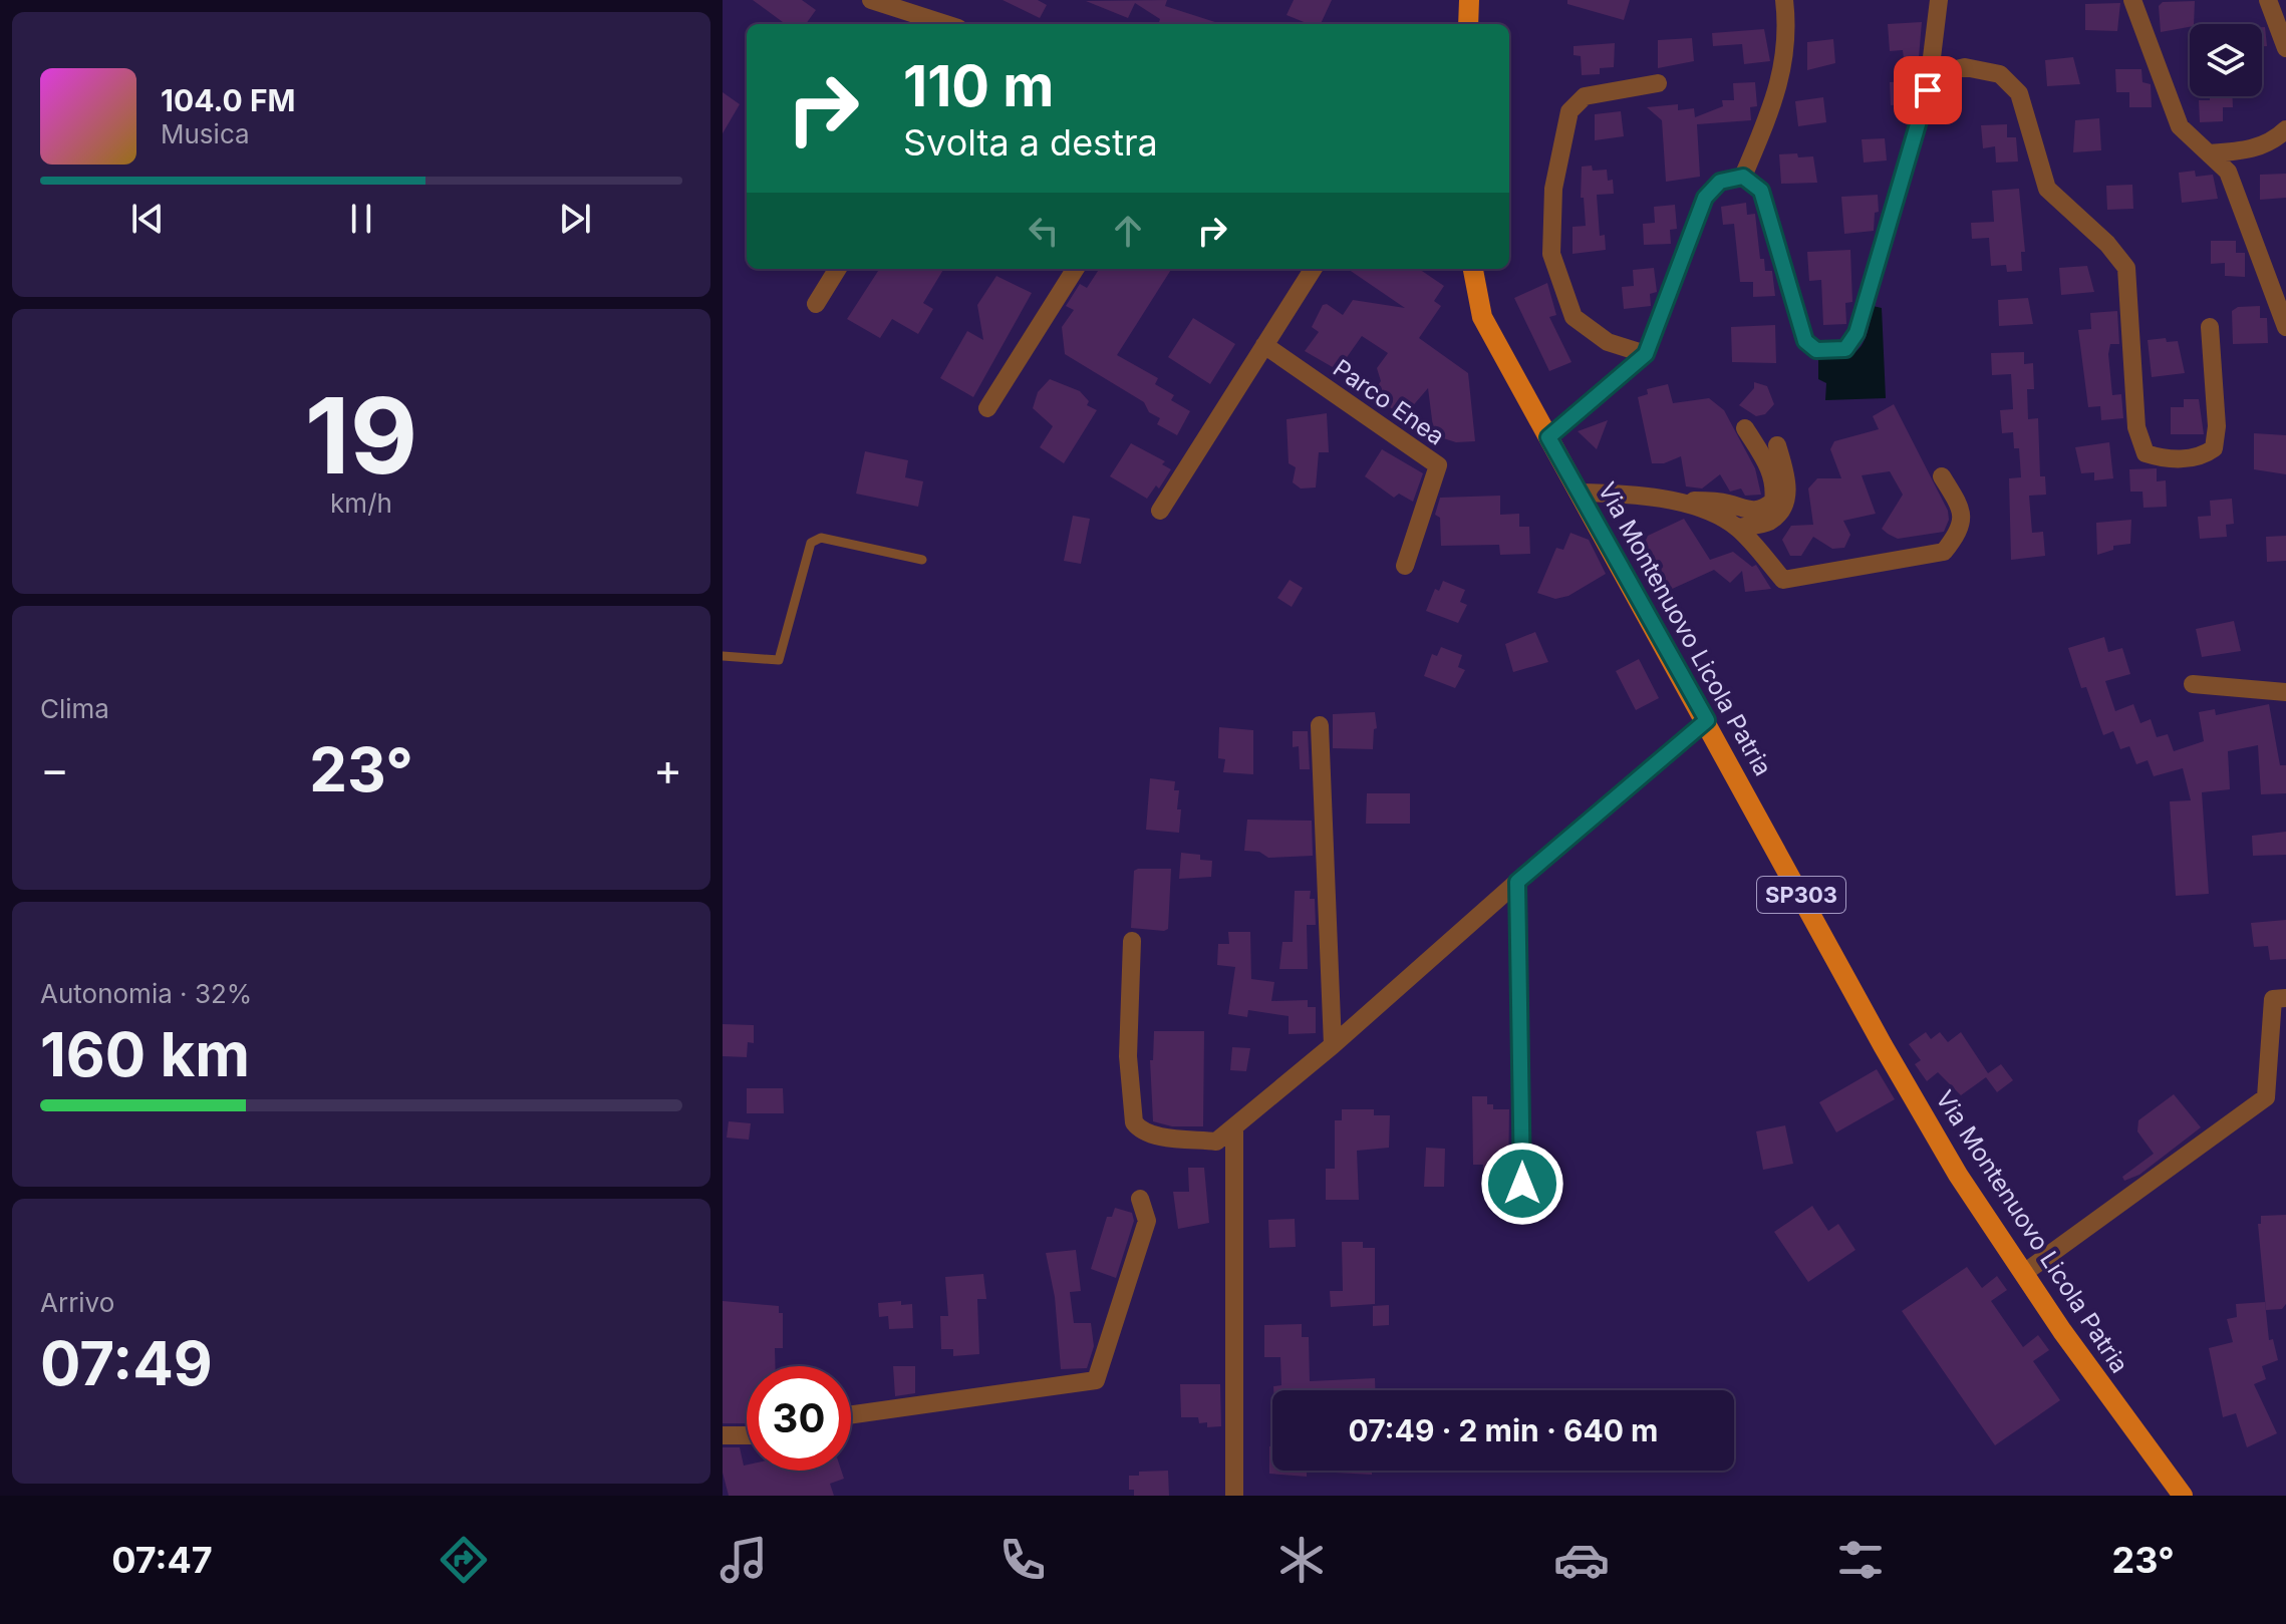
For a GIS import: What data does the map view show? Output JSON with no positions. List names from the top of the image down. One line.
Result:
{"streets":{"main road":["Via Montenuovo Licola Patria","SP303"],"street":["Parco Enea"]},"page":{"turn":["110 m","Svolta a destra"],"song":["104.0 FM","Musica"],"tile":[["19","km/h"],"Clima",["Autonomia · 32%","160 km"],["Arrivo","07:49"]],"heat":["−","23°","+"],"limit":"30","trip":"07:49 · 2 min · 640 m","tabs":["07:47","23°"]}}
